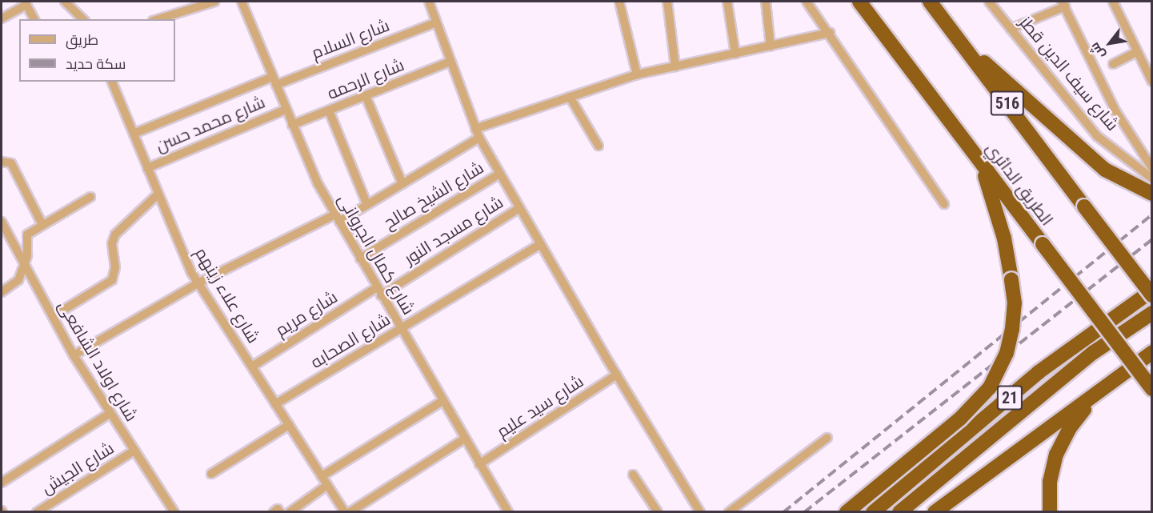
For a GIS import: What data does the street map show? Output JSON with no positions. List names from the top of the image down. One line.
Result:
{"streets":{"highway":["516","الطريق الدائري","21"],"street":["شارع السلام","شارع سيف الدين قطز","شارع الرحمه","شارع محمد حسن","شارع الشيخ صالح","شارع مسجد النور","شارع كمال الجروانى","شارع علاء زينهم","شارع مريم","شارع الصحابه","شارع اولاد الشافعى","شارع سيد عليم","شارع الجيش"]},"crossings":[["شارع السلام","شارع كمال الجروانى"],["شارع السلام","شارع علاء زينهم"],["شارع الرحمه","شارع كمال الجروانى"],["شارع محمد حسن","شارع كمال الجروانى"],["شارع محمد حسن","شارع علاء زينهم"],["شارع الشيخ صالح","شارع كمال الجروانى"],["شارع مسجد النور","شارع كمال الجروانى"],["شارع مسجد النور","شارع مريم"],["شارع كمال الجروانى","شارع مريم"],["شارع كمال الجروانى","شارع الصحابه"],["شارع كمال الجروانى","شارع سيد عليم"],["شارع علاء زينهم","شارع مريم"],["شارع علاء زينهم","شارع الصحابه"],["شارع اولاد الشافعى","شارع الجيش"]],"legend":["طريق","سكة حديد"],"north":"bottom left"}
